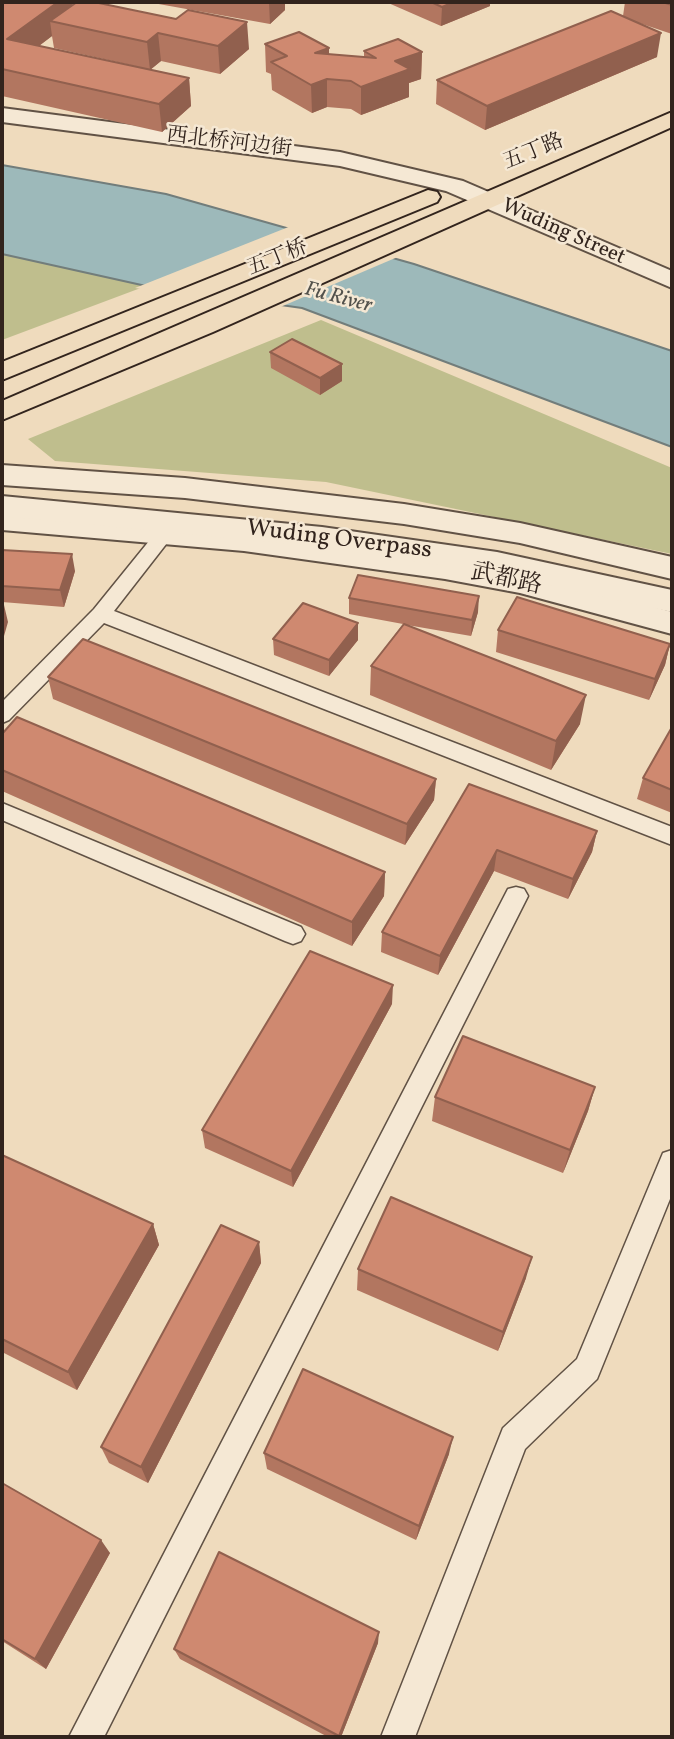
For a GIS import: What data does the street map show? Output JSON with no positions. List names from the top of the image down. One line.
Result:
{"streets":{"main road":["五丁路","五丁桥"],"street":["西北桥河边街","Wuding Street","Wuding Overpass","武都路"]},"crossings":[["西北桥河边街","Wuding Street"],["西北桥河边街","五丁桥"],["五丁路","Wuding Street"],["五丁路","五丁桥"],["Wuding Street","五丁桥"]],"water":["Fu River"]}
